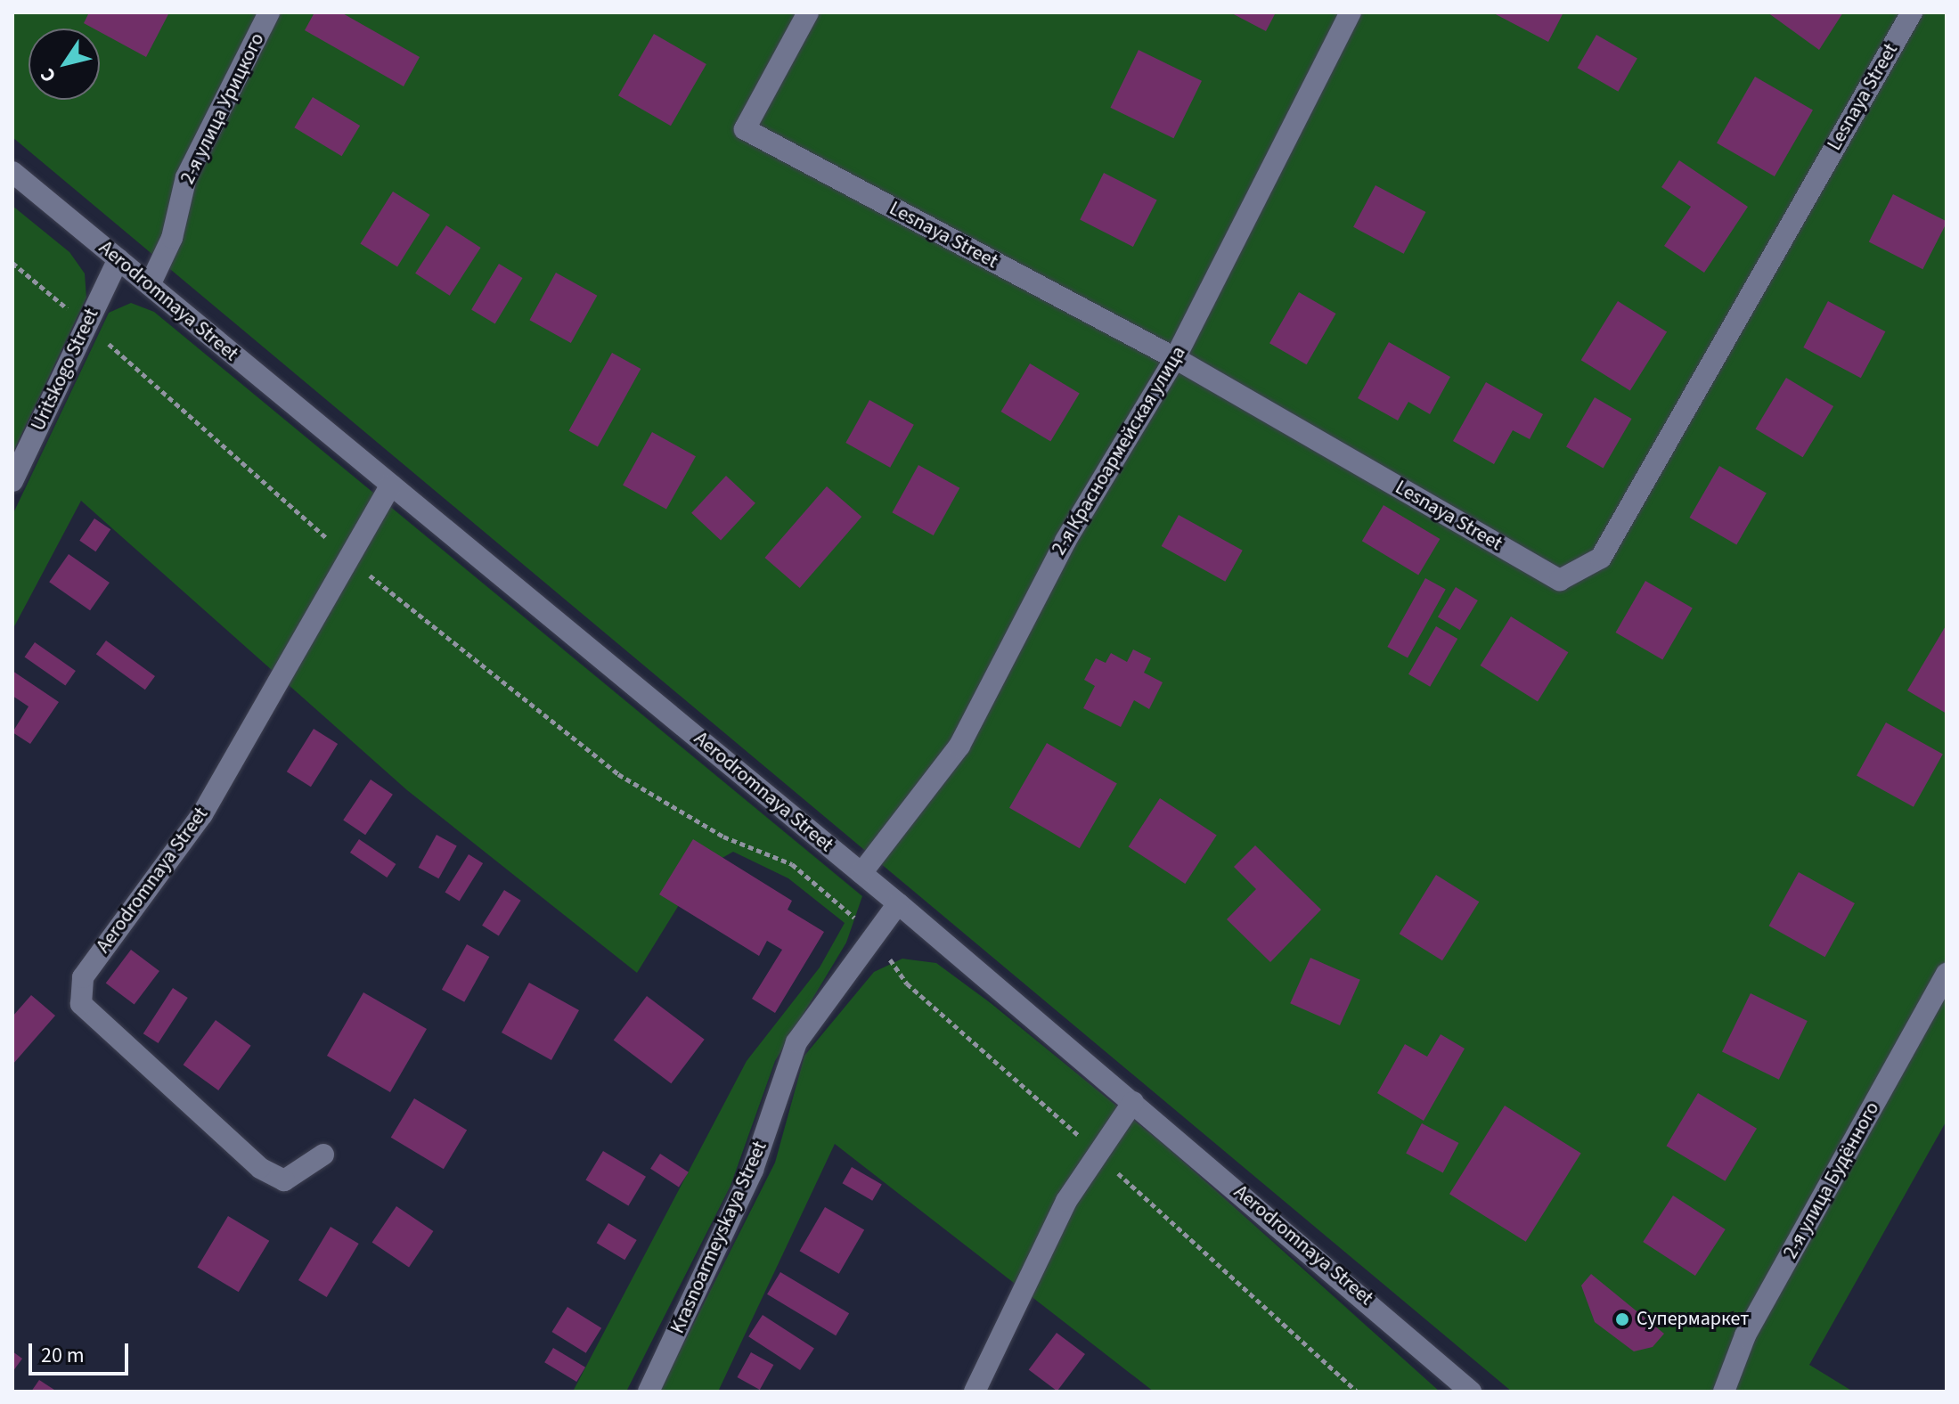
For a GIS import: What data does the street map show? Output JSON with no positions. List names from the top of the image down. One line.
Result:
{"streets":{"street":["Lesnaya Street","2-я улица Урицкого","Aerodromnaya Street","Uritskogo Street","2-я Красноармейская улица","2-я улица Будённого","Krasnoarmeyskaya Street"]},"crossings":[["Lesnaya Street","2-я Красноармейская улица"],["2-я улица Урицкого","Aerodromnaya Street"],["Aerodromnaya Street","Uritskogo Street"],["Aerodromnaya Street","2-я Красноармейская улица"],["Aerodromnaya Street","Krasnoarmeyskaya Street"]],"places":["Супермаркет"],"scale_bar":"20 m","north":"bottom left"}
